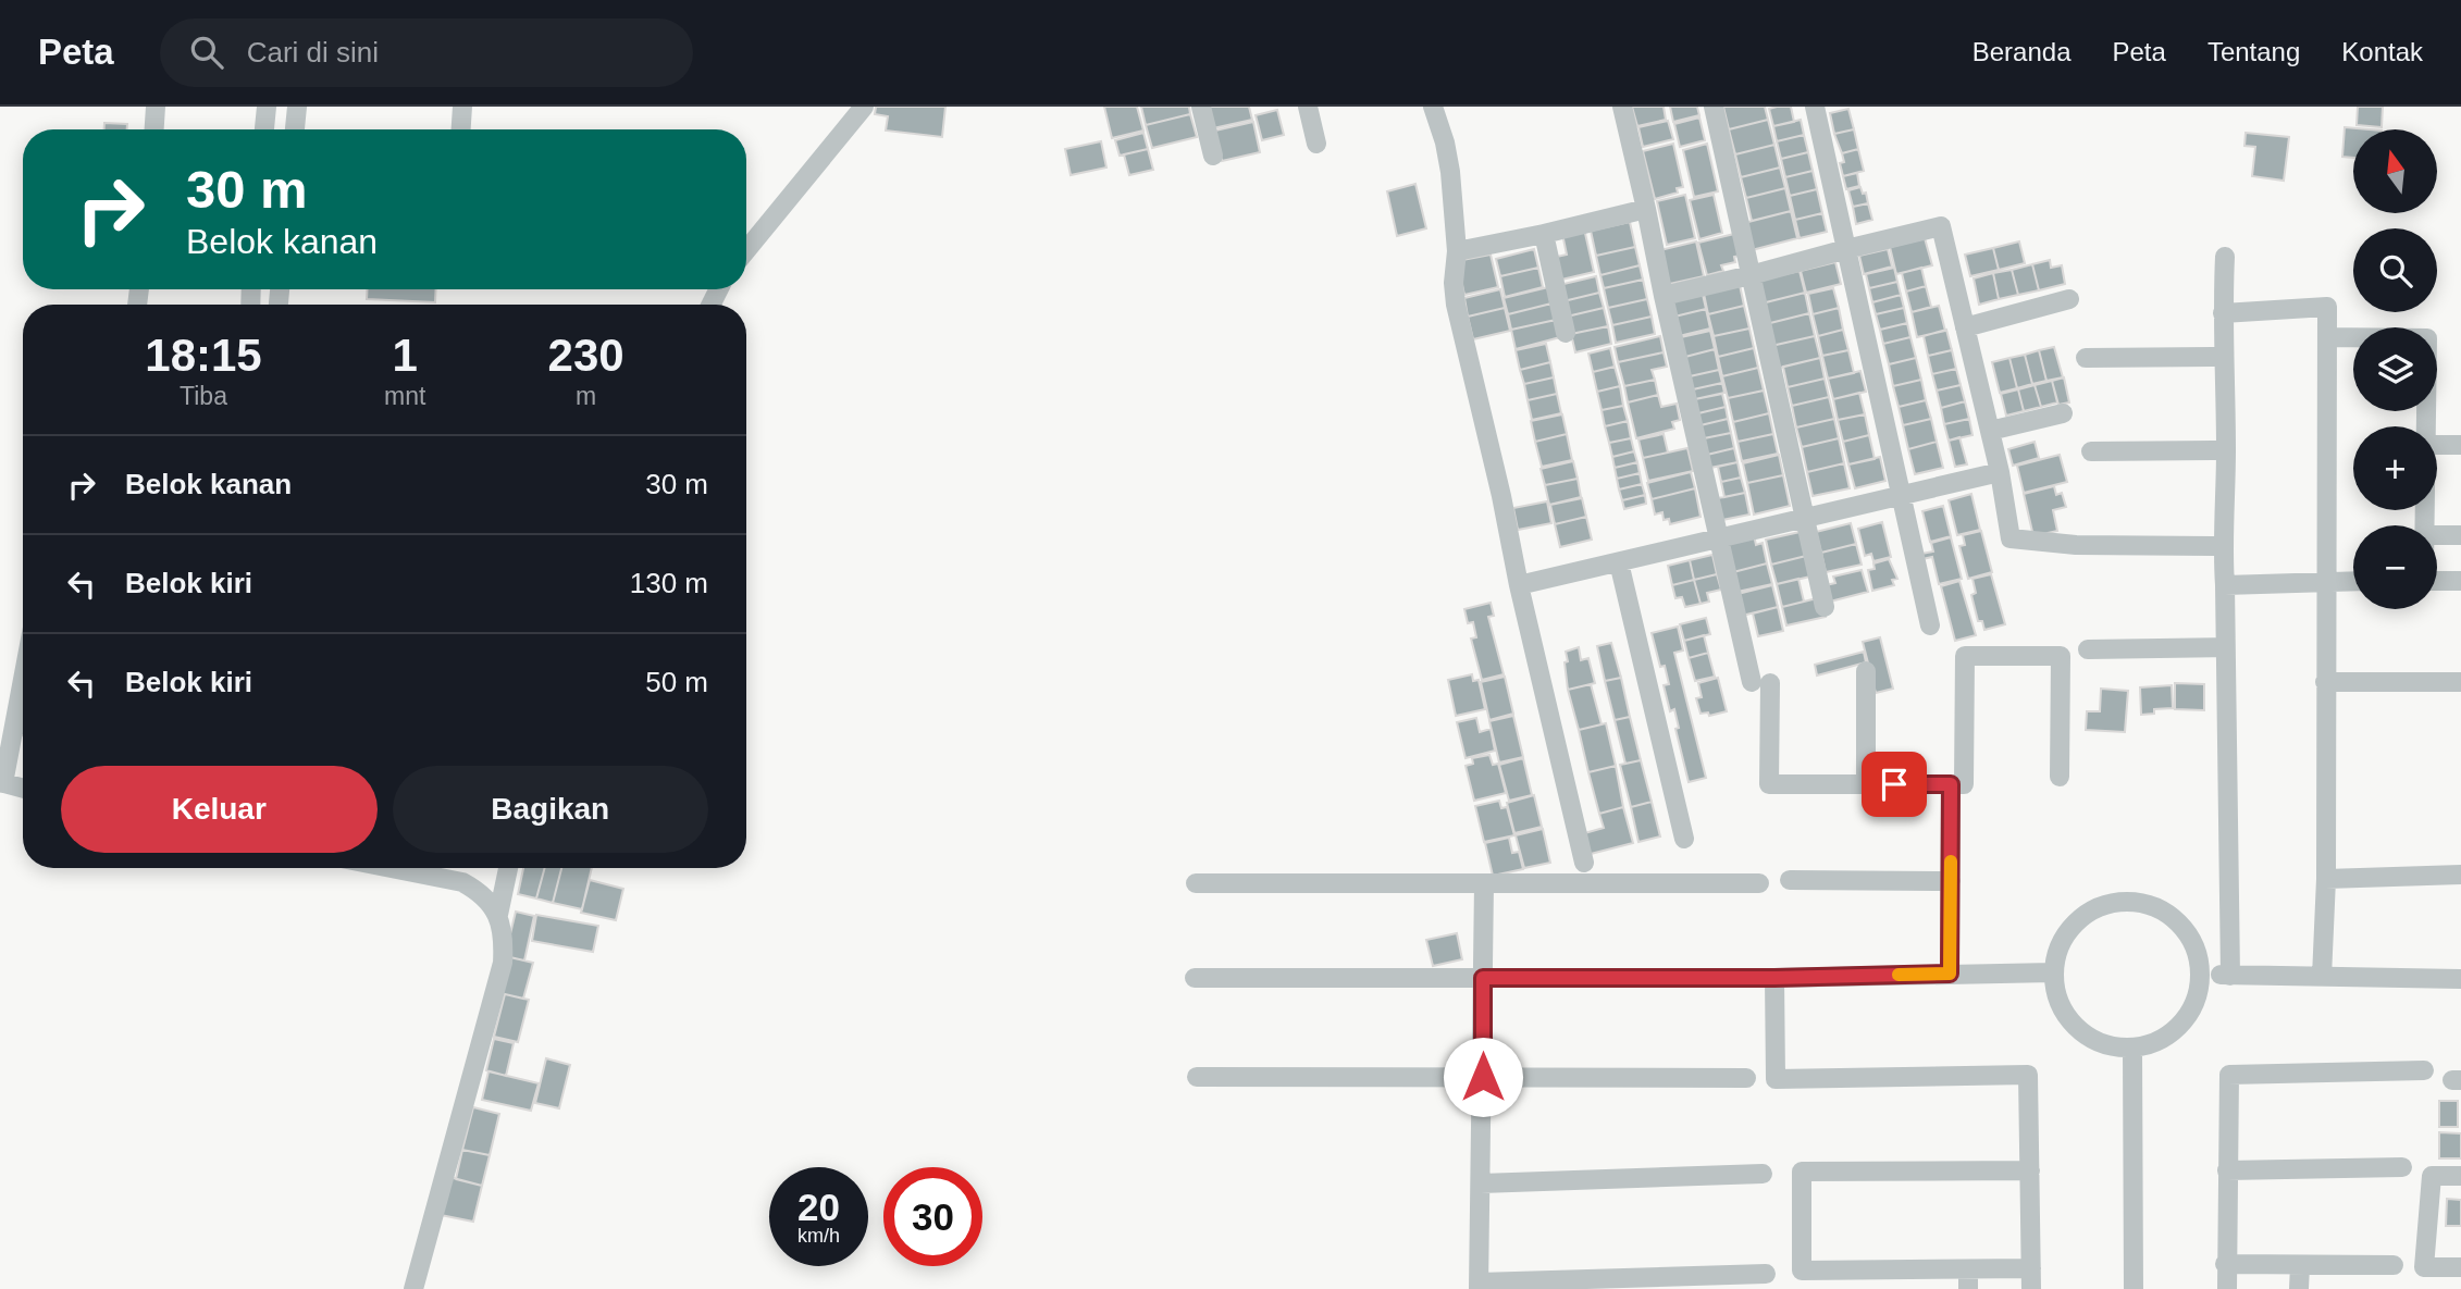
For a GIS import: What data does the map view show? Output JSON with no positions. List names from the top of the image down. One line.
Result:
{"north":"top","page":{"header":"Peta","search":"Cari di sini","nav":["Beranda","Peta","Tentang","Kontak"],"map_buttons":["+","−"],"turn":["30 m","Belok kanan"],"eta":["18:15","Tiba","1","mnt","230","m"],"list":[{"name":"Belok kanan","value":"30 m"},{"name":"Belok kiri","value":"130 m"},{"name":"Belok kiri","value":"50 m"}],"buttons":["Keluar","Bagikan"],"speed":"20 km/h","limit":"30"}}
